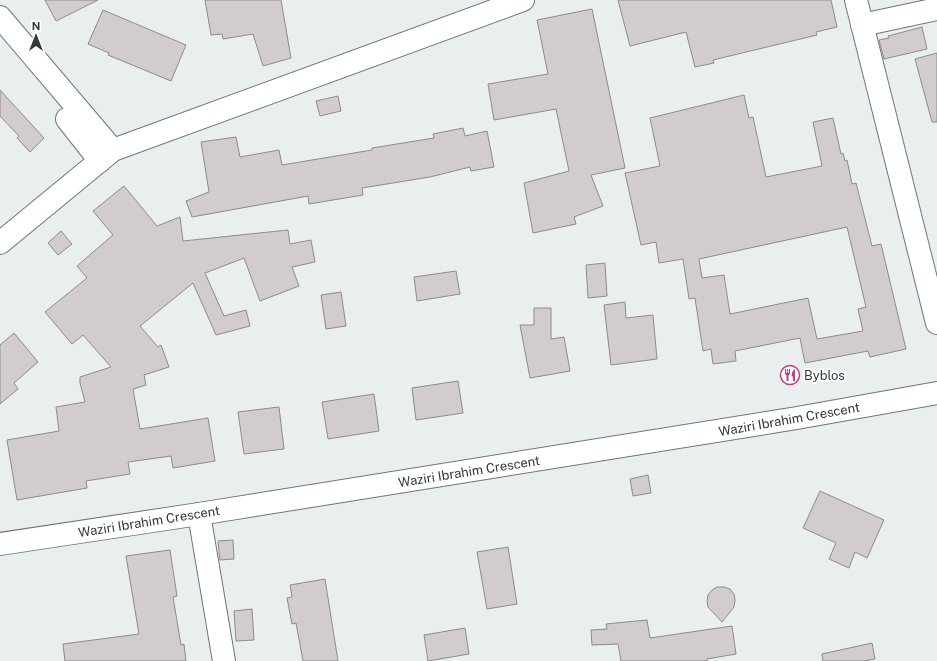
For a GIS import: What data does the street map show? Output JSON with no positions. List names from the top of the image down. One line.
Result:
{"streets":{"street":["Waziri Ibrahim Crescent"]},"places":{"restaurant":["Byblos"]},"north":"top"}
